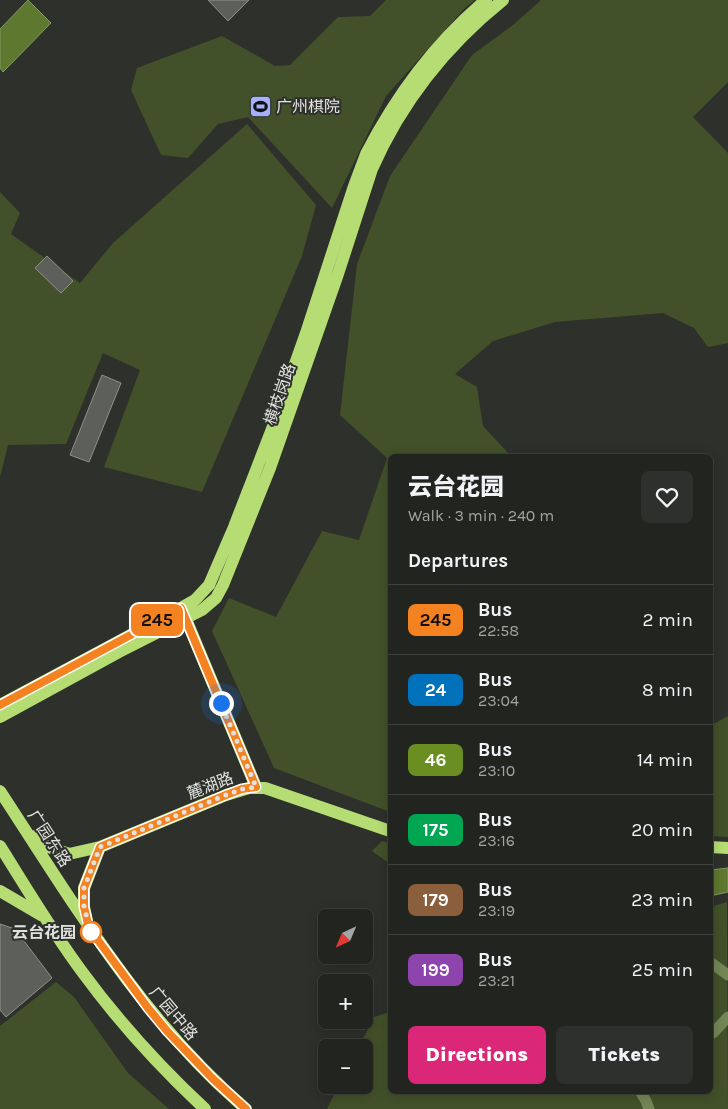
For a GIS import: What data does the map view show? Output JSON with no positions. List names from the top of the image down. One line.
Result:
{"streets":{"main road":["横枝岗路","麓湖路","广园东路","广园中路"]},"crossings":[["麓湖路","广园东路"],["广园东路","广园中路"]],"places":{"sports":["广州棋院"],"other":["云台花园"]},"lines":["bus line 245"],"north":"bottom left","page":{"on_map":"245","heading":[["云台花园","Walk · 3 min · 240 m"],"Departures"],"list":[{"mark":"245","name":"Bus","note":"22:58","value":"2 min"},{"mark":"24","name":"Bus","note":"23:04","value":"8 min"},{"mark":"46","name":"Bus","note":"23:10","value":"14 min"},{"mark":"175","name":"Bus","note":"23:16","value":"20 min"},{"mark":"179","name":"Bus","note":"23:19","value":"23 min"},{"mark":"199","name":"Bus","note":"23:21","value":"25 min"}],"map_buttons":["+","−"],"buttons":["Directions","Tickets"]}}
